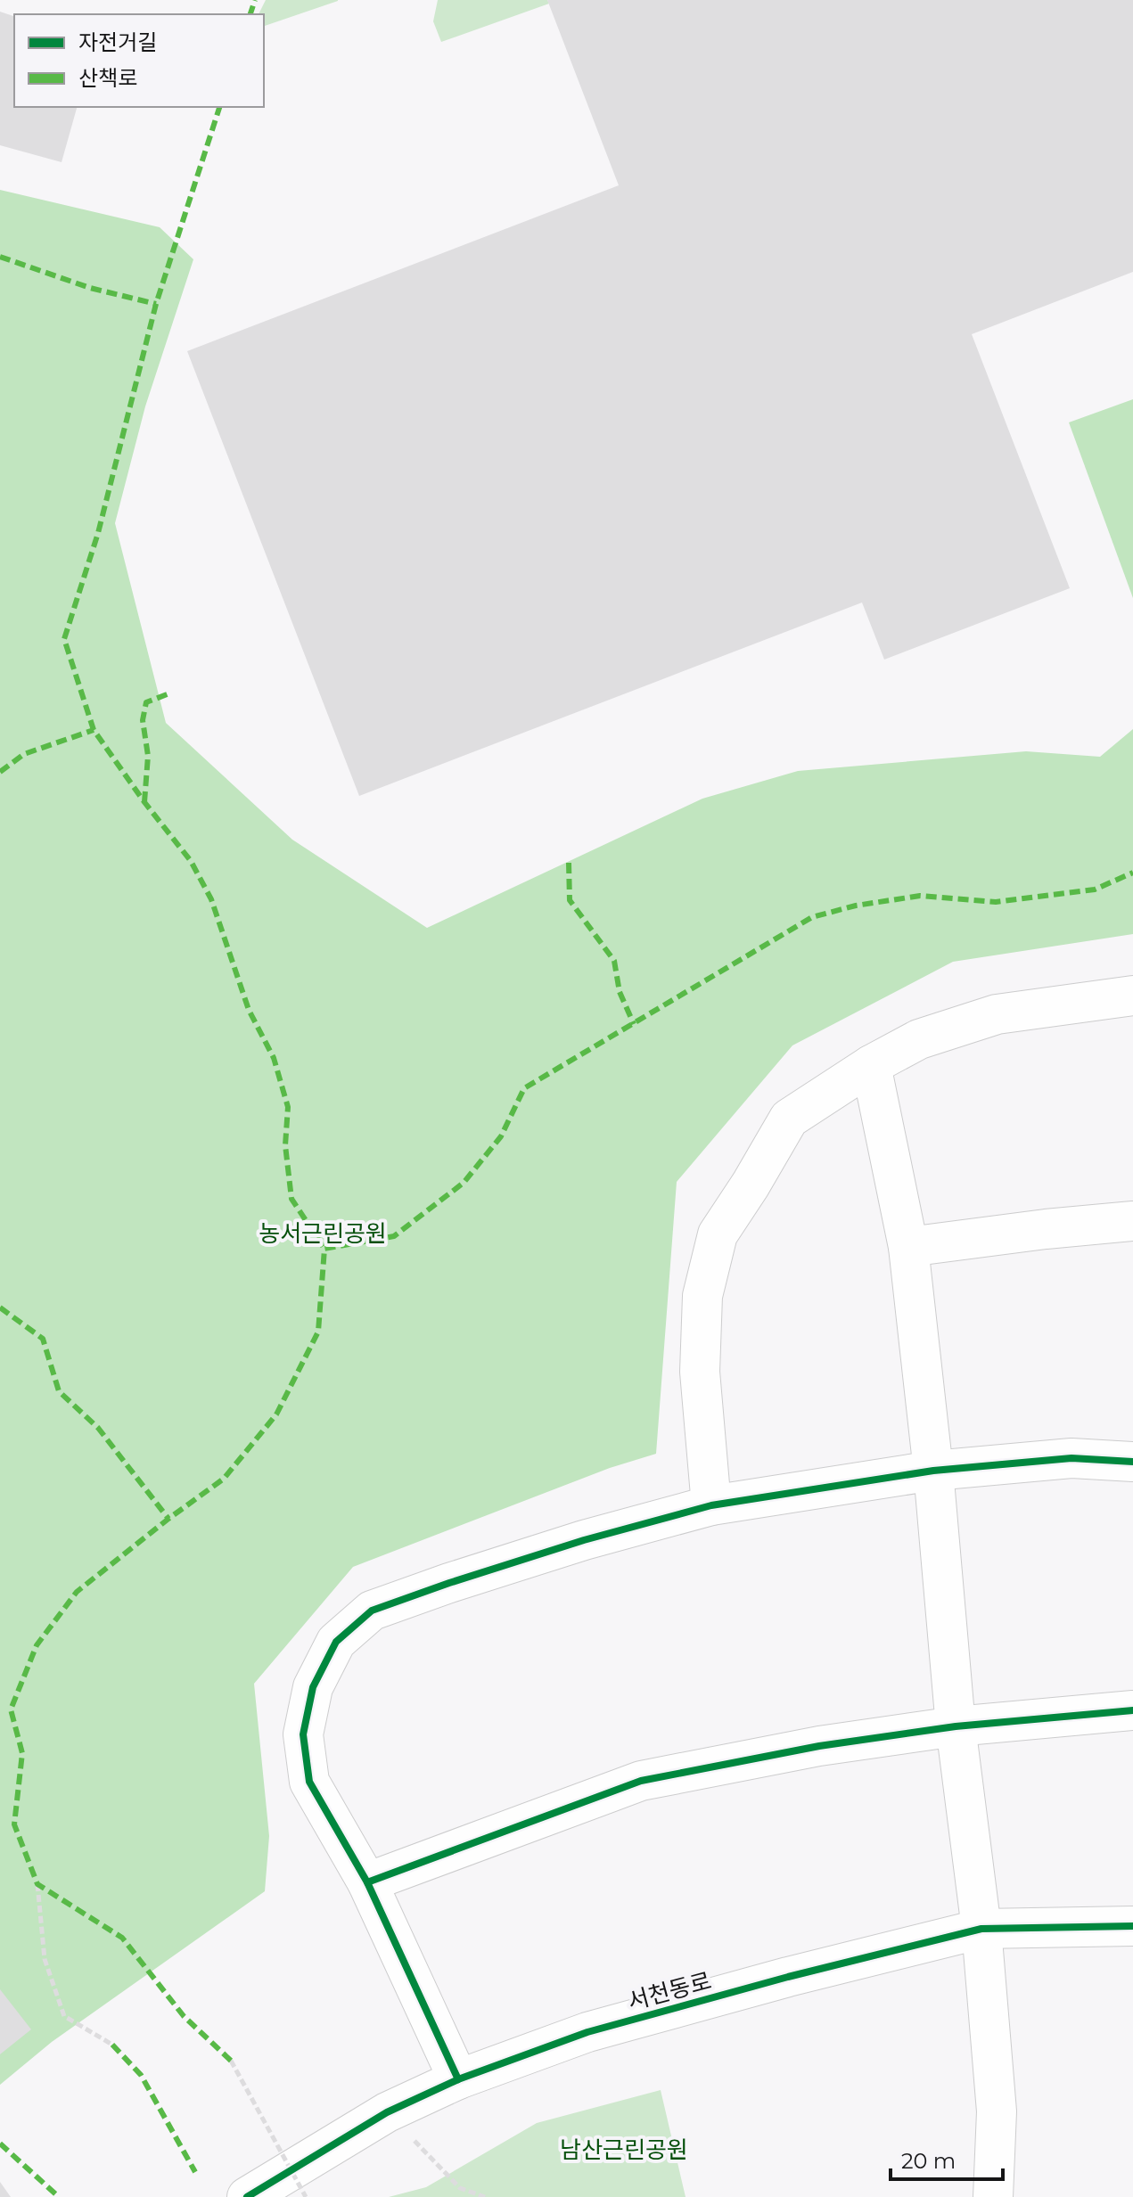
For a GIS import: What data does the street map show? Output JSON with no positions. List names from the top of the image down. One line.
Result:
{"streets":{"street":["서천동로"]},"parks":["농서근린공원","남산근린공원"],"legend":["자전거길","산책로"],"scale_bar":"20 m"}
